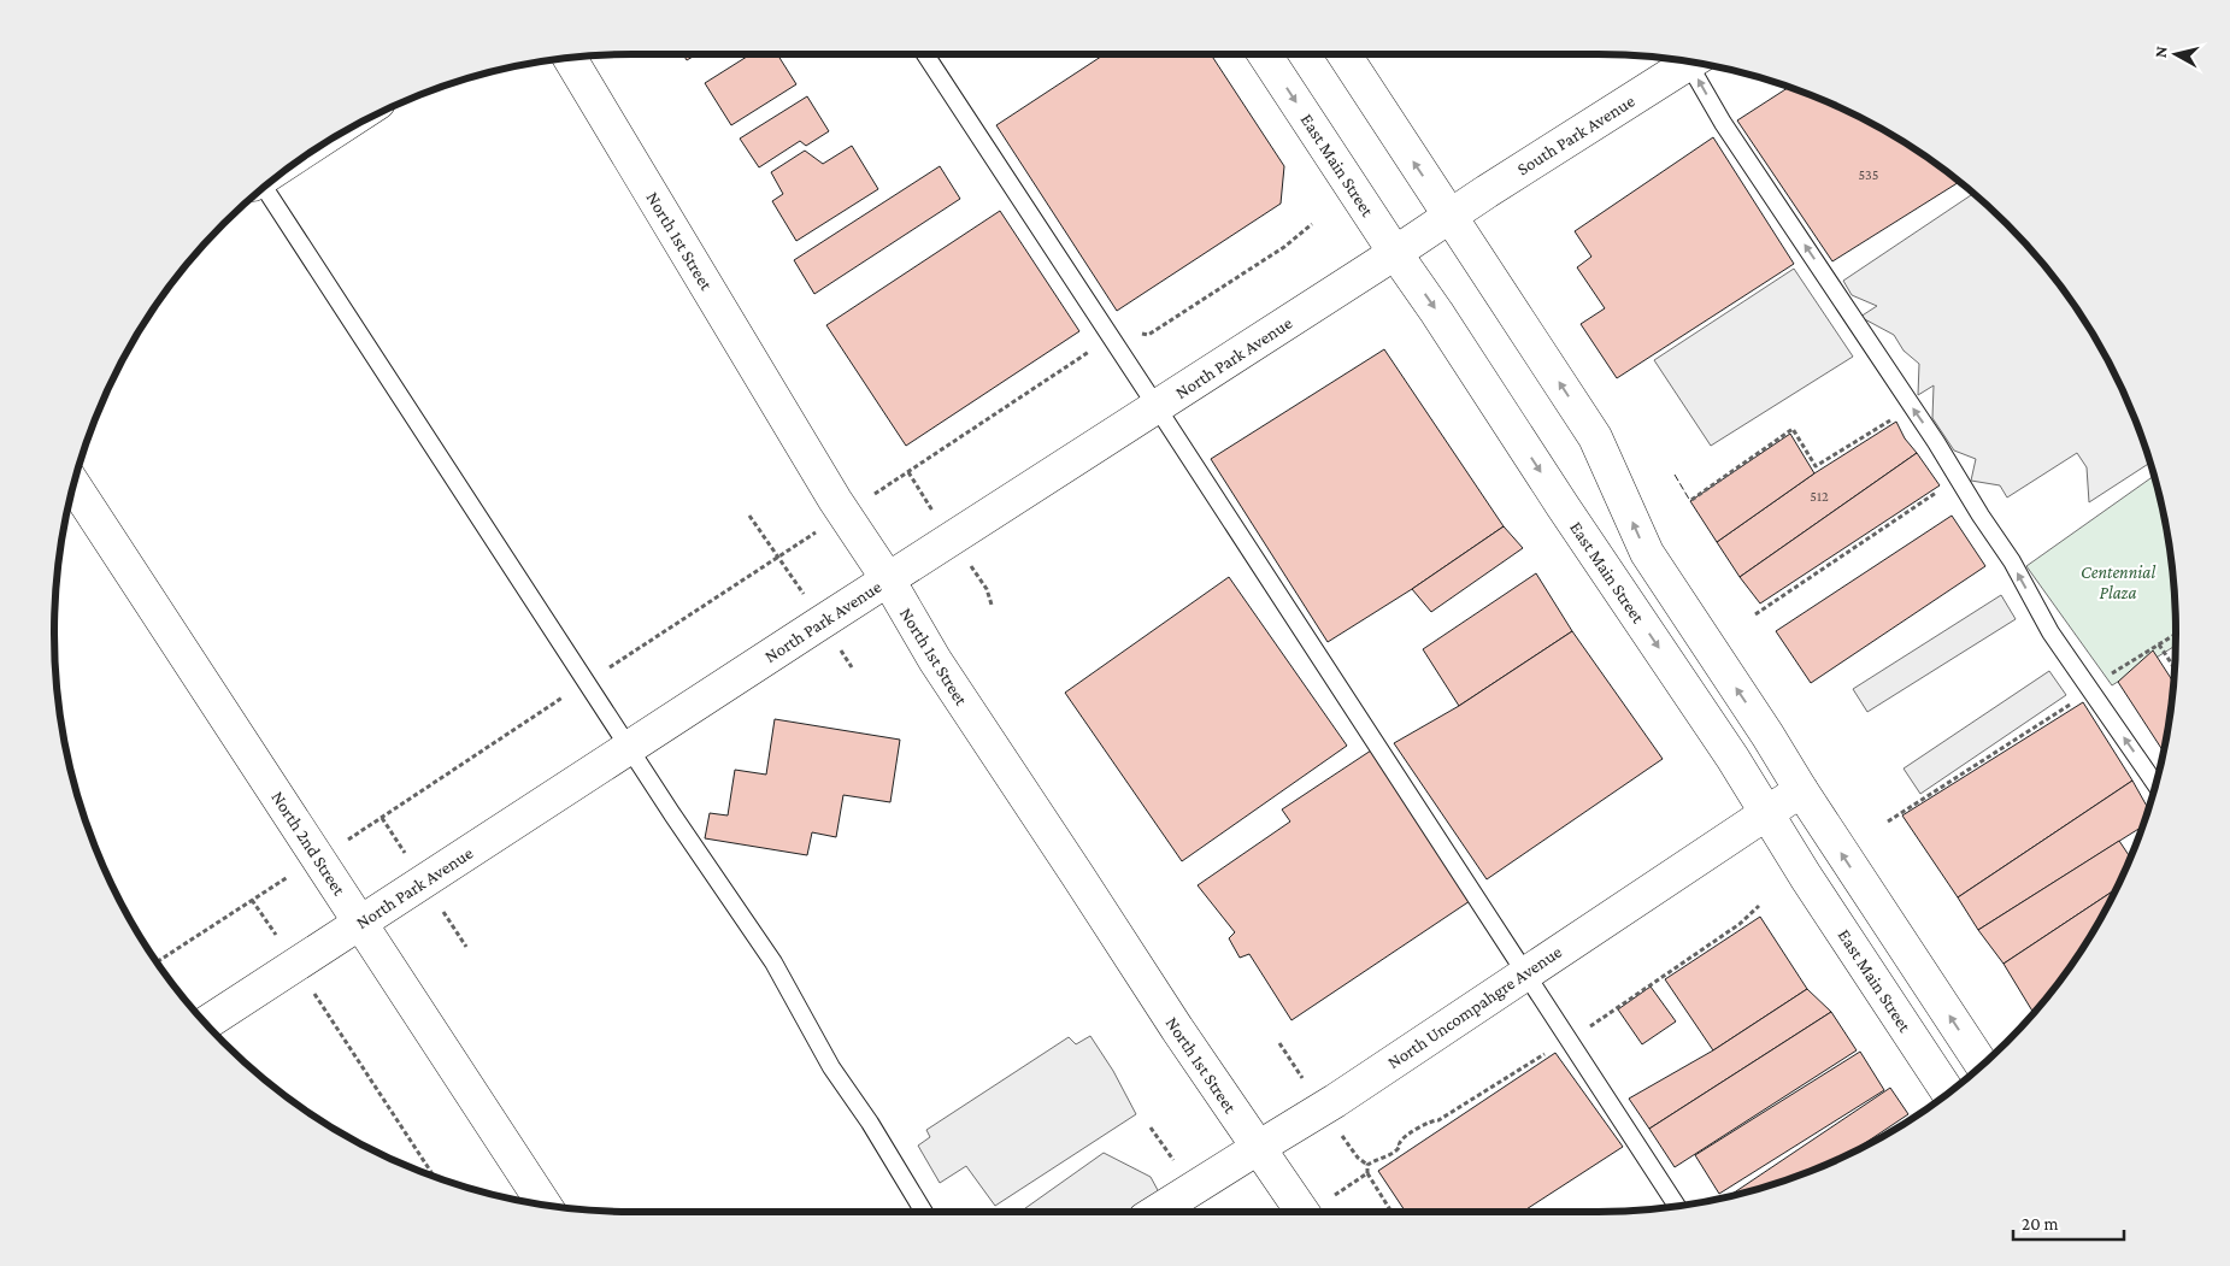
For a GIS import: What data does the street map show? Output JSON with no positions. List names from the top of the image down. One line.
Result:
{"streets":{"street":["South Park Avenue","East Main Street","North 1st Street","North Park Avenue","North 2nd Street","North Uncompahgre Avenue"]},"crossings":[["South Park Avenue","North Park Avenue"],["East Main Street","North Park Avenue"],["East Main Street","North Uncompahgre Avenue"],["North 1st Street","North Park Avenue"],["North 1st Street","North Uncompahgre Avenue"],["North Park Avenue","North 2nd Street"]],"parks":["Centennial Plaza"],"house_numbers":["535","512"],"scale_bar":"20 m","north":"left"}
